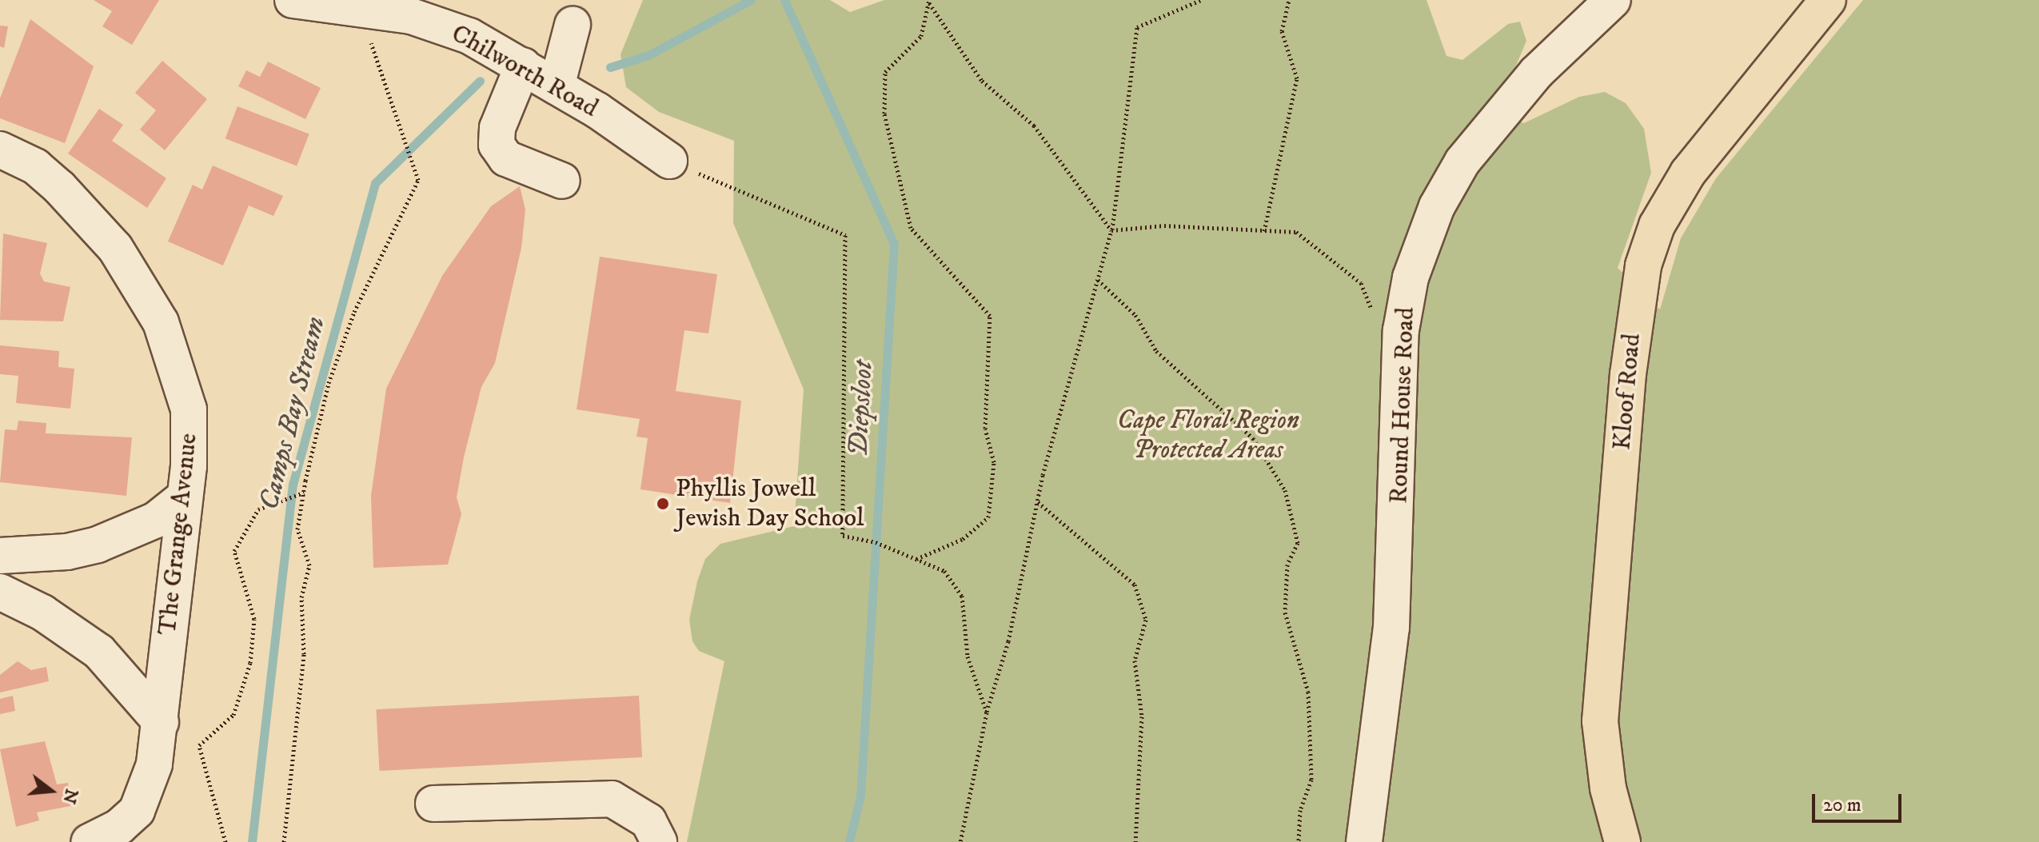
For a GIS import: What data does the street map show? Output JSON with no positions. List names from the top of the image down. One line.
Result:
{"streets":{"main road":["Kloof Road"],"street":["Chilworth Road","Round House Road","The Grange Avenue"]},"water":["Diepsloot","Camps Bay Stream"],"parks":["Cape Floral Region Protected Areas"],"places":["Phyllis Jowell Jewish Day School"],"scale_bar":"20 m","north":"right"}
